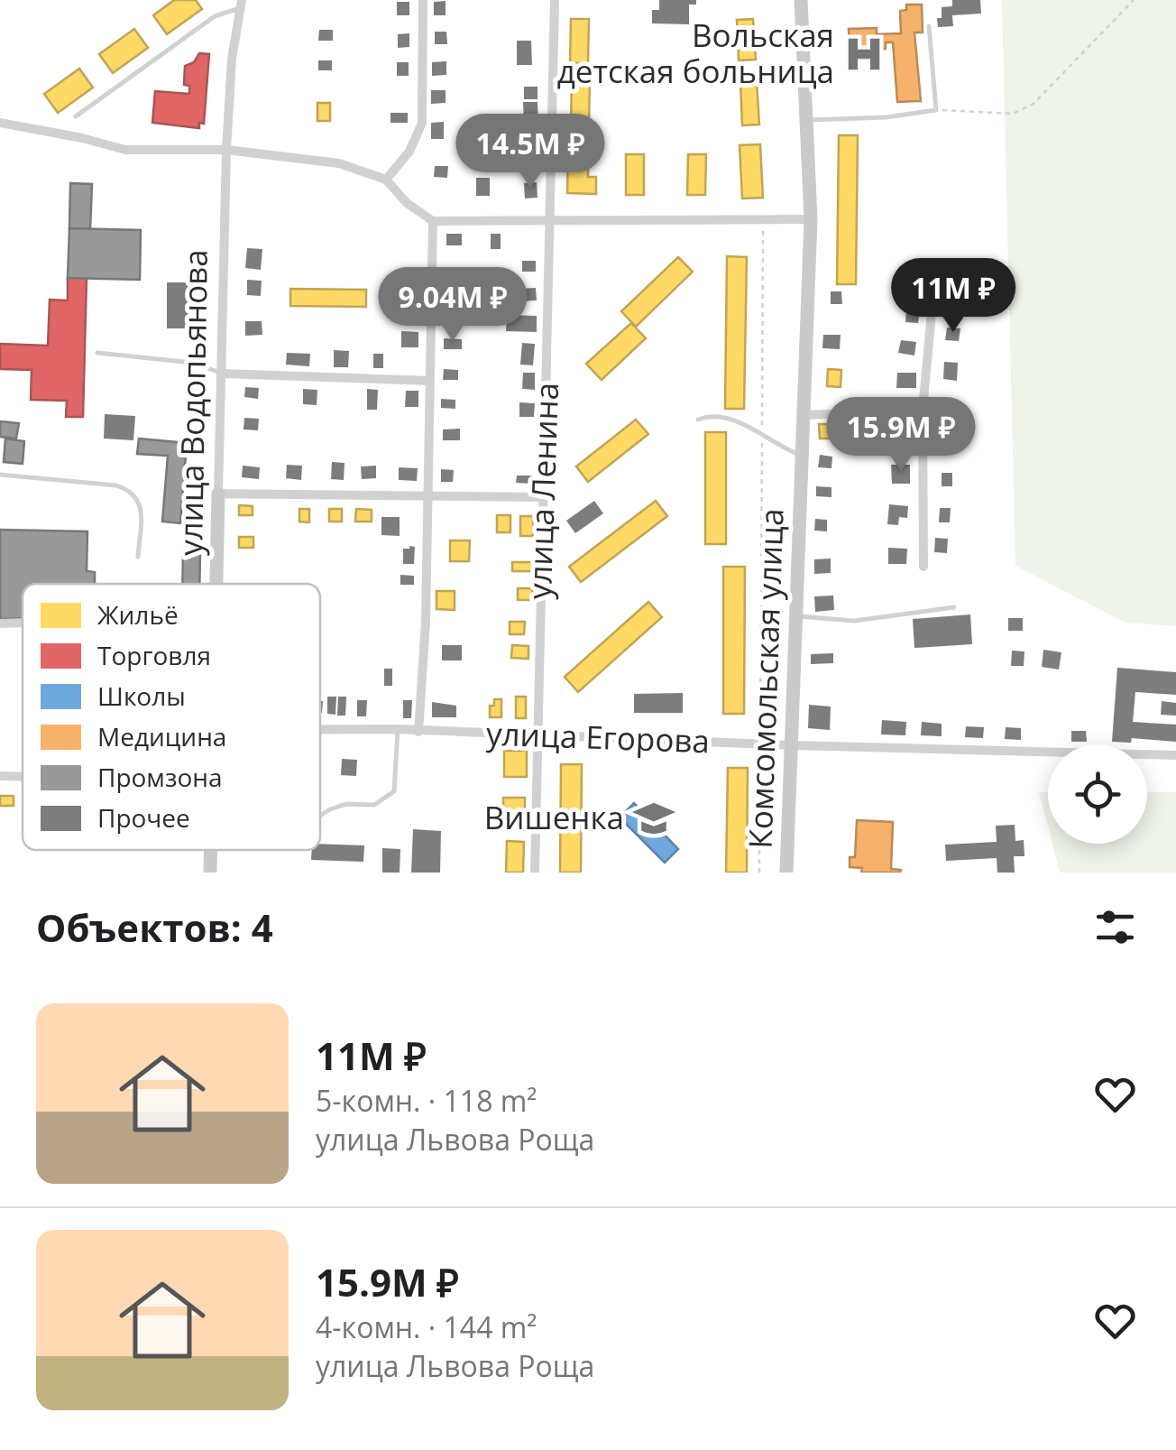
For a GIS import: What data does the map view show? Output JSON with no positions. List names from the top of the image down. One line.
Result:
{"streets":{"main road":["улица Водопьянова","Комсомольская улица"],"street":["улица Ленина","улица Егорова"]},"crossings":[["улица Ленина","улица Егорова"],["Комсомольская улица","улица Егорова"]],"places":{"hospital":["Вольская детская больница"],"school or university":["Вишенка"]},"legend":["Жильё","Торговля","Школы","Медицина","Промзона","Прочее"],"page":{"price":["14.5M ₽","11M ₽","9.04M ₽","15.9M ₽"],"heading":"Объектов: 4","list":[{"name":"11M ₽","note":"5-комн. · 118 m² · улица Львова Роща"},{"name":"15.9M ₽","note":"4-комн. · 144 m² · улица Львова Роща"}]}}
